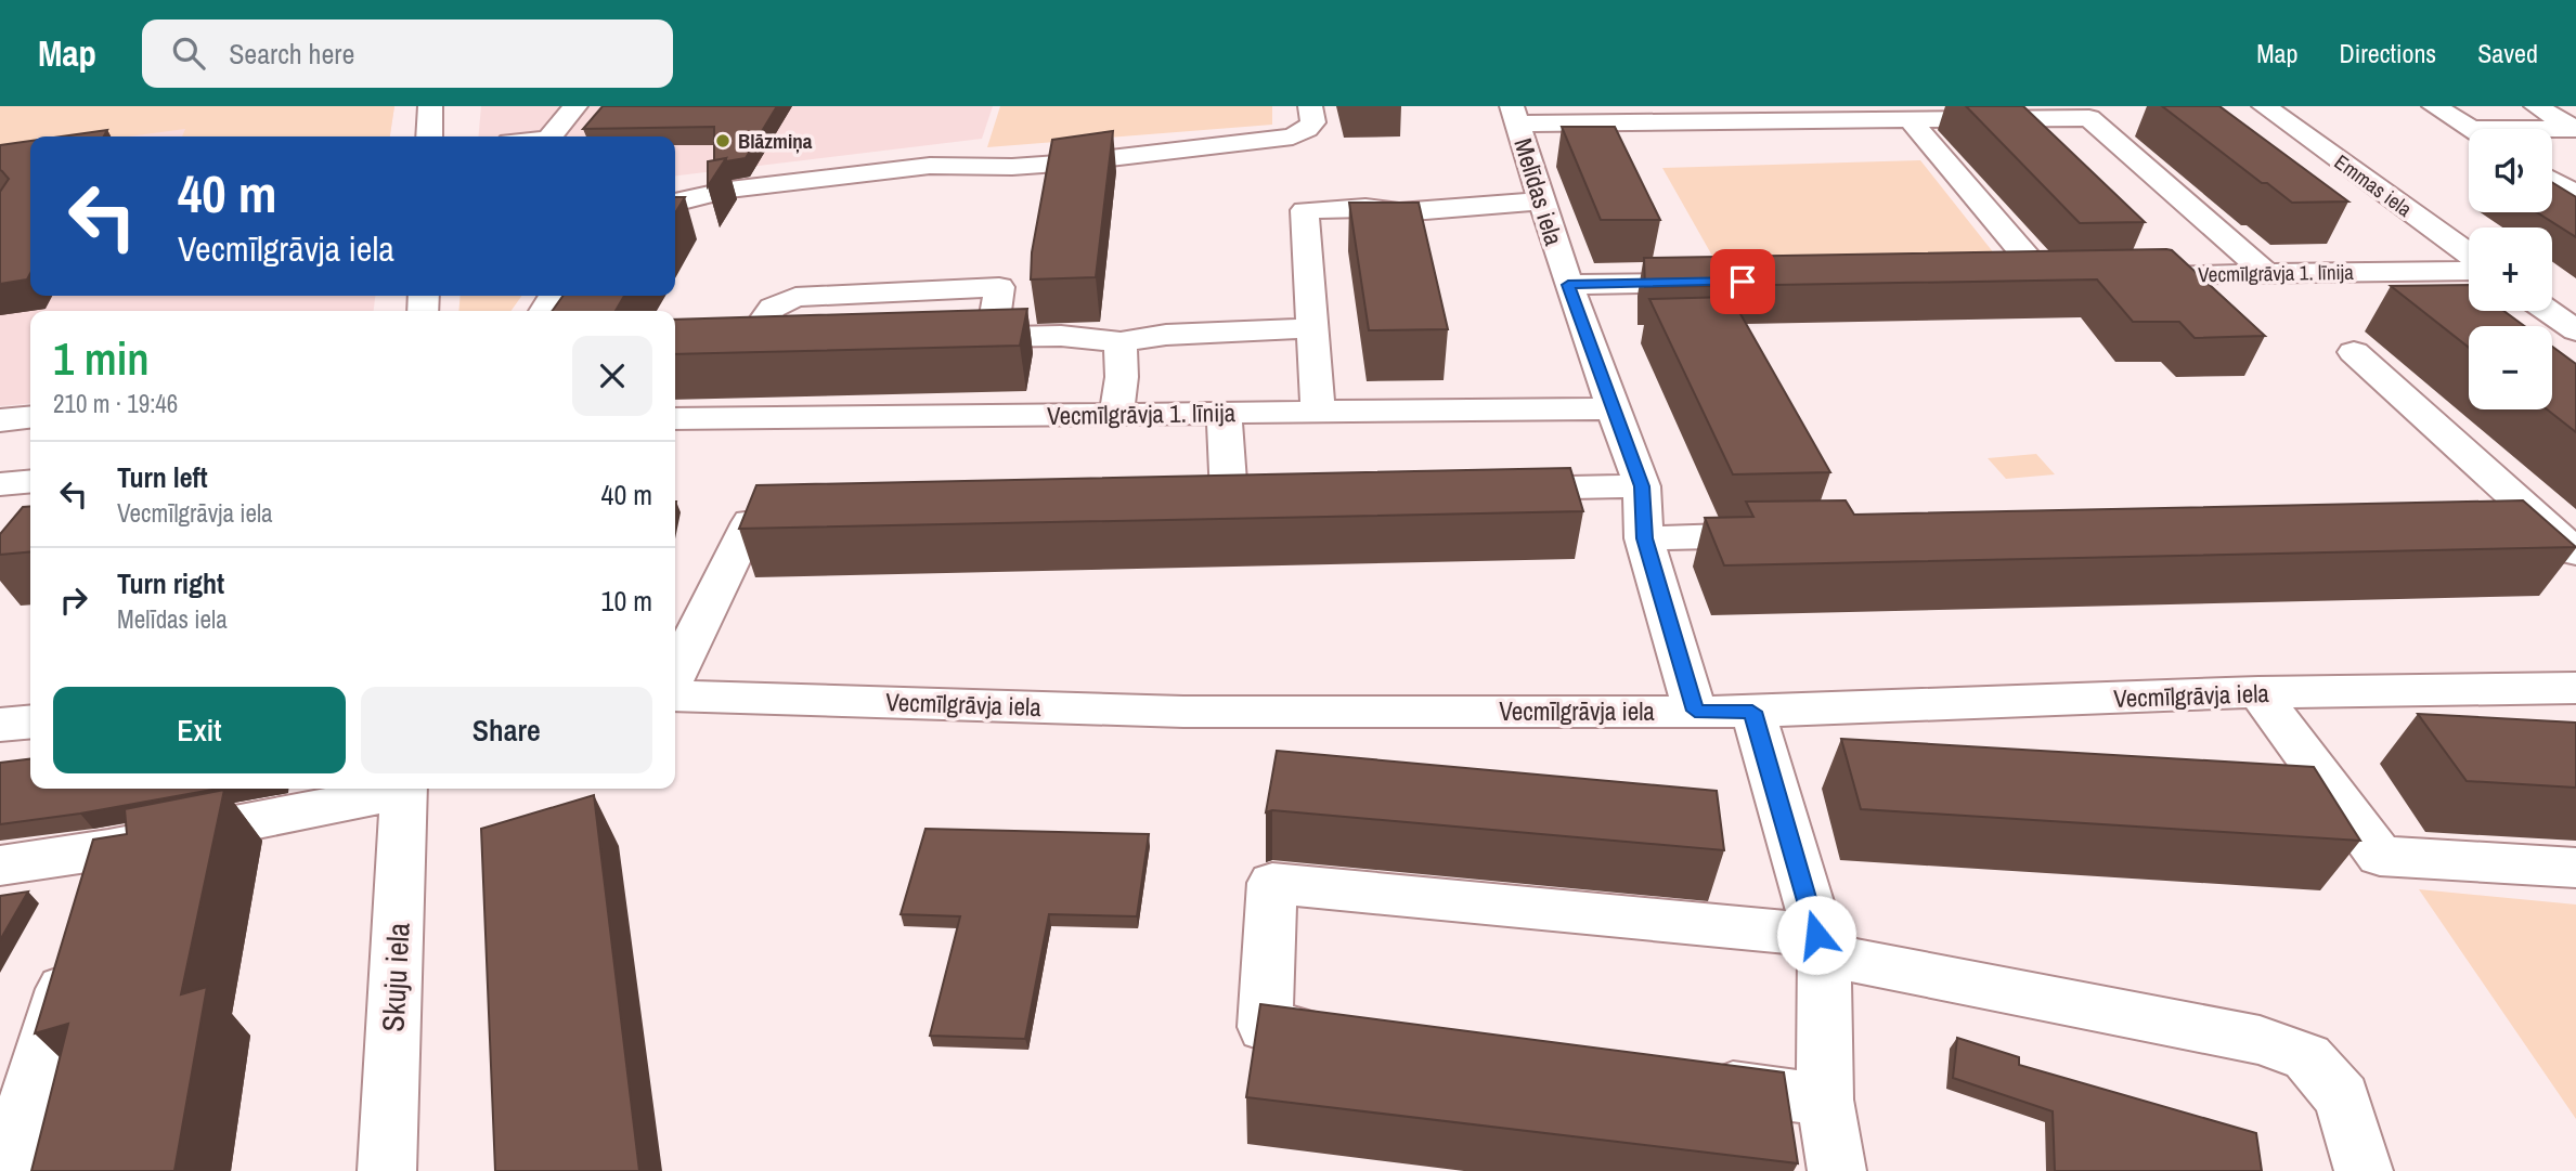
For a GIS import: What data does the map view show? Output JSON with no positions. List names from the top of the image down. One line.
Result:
{"streets":{"street":["Emmas iela","Melīdas iela","Vecmīlgrāvja 1. līnija","Vecmīlgrāvja iela","Skuju iela"]},"crossings":[["Melīdas iela","Vecmīlgrāvja 1. līnija"],["Melīdas iela","Vecmīlgrāvja iela"]],"places":["Blāzmiņa"],"page":{"header":"Map","search":"Search here","nav":["Map","Directions","Saved"],"map_buttons":["+","−"],"turn":["40 m","Vecmīlgrāvja iela"],"heading":["1 min","210 m · 19:46"],"list":[{"name":"Turn left","note":"Vecmīlgrāvja iela","value":"40 m"},{"name":"Turn right","note":"Melīdas iela","value":"10 m"}],"buttons":["Exit","Share"]}}
